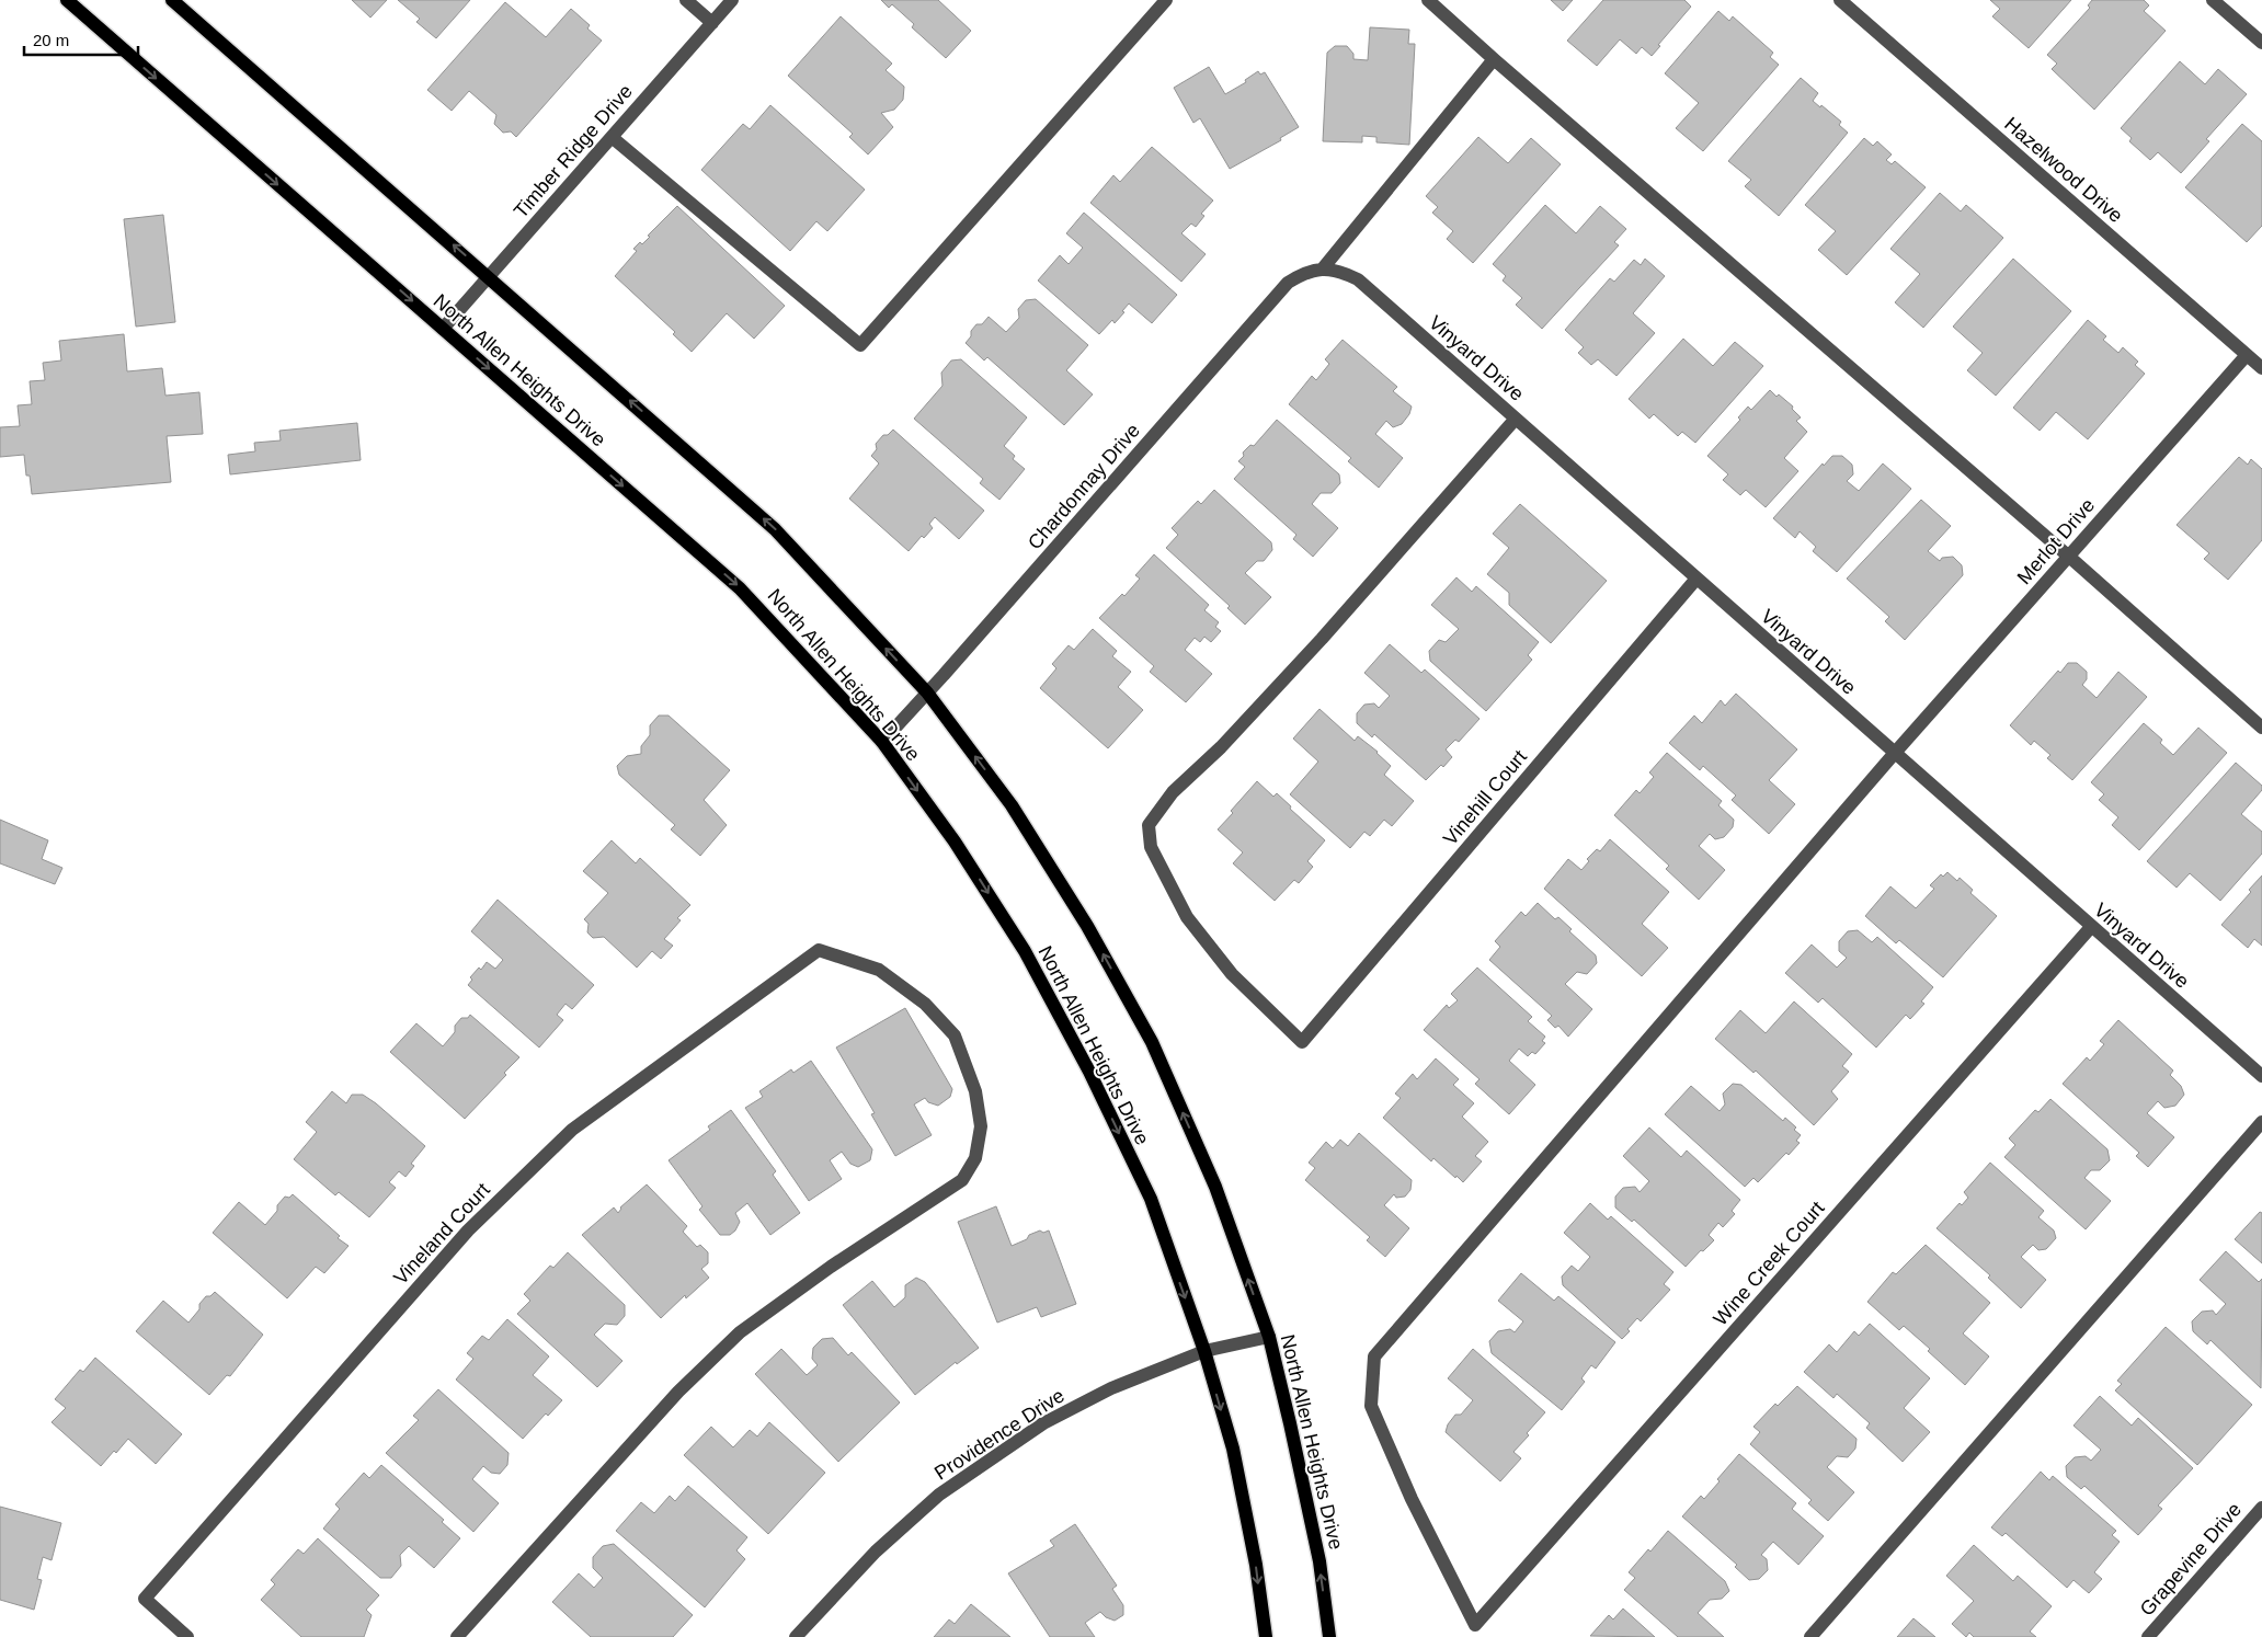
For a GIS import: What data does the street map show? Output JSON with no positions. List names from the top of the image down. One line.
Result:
{"streets":{"main road":["North Allen Heights Drive"],"street":["Timber Ridge Drive","Hazelwood Drive","Vinyard Drive","Chardonnay Drive","Merlot Drive","Vinehill Court","Vineland Court","Wine Creek Court","Providence Drive","Grapevine Drive"]},"crossings":[["Timber Ridge Drive","North Allen Heights Drive"],["Hazelwood Drive","Merlot Drive"],["Vinyard Drive","Chardonnay Drive"],["Vinyard Drive","Merlot Drive"],["Vinyard Drive","Vinehill Court"],["Vinyard Drive","Wine Creek Court"],["North Allen Heights Drive","Chardonnay Drive"],["North Allen Heights Drive","Providence Drive"],["Merlot Drive","Wine Creek Court"]],"scale_bar":"20 m"}
